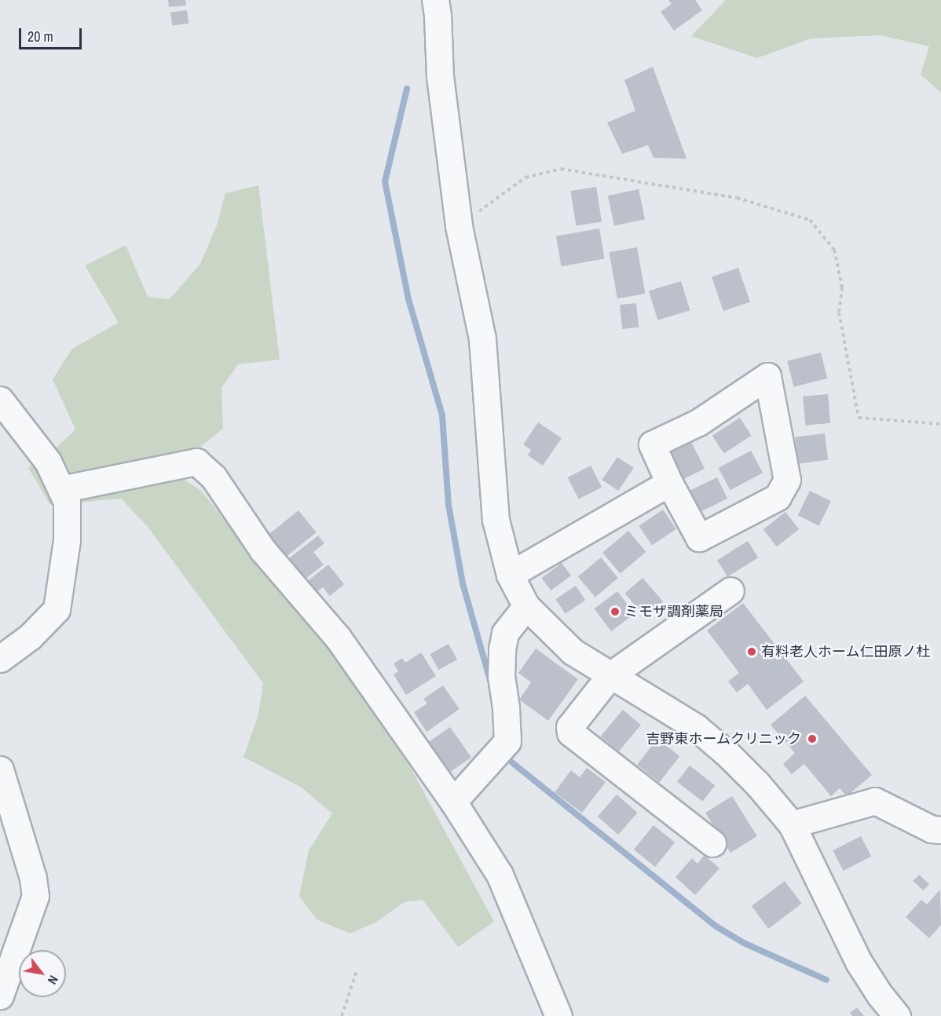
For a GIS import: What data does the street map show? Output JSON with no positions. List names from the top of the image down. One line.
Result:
{"places":["ミモザ調剤薬局","有料老人ホーム仁田原ノ杜","吉野東ホームクリニック"],"scale_bar":"20 m","north":"bottom right"}
